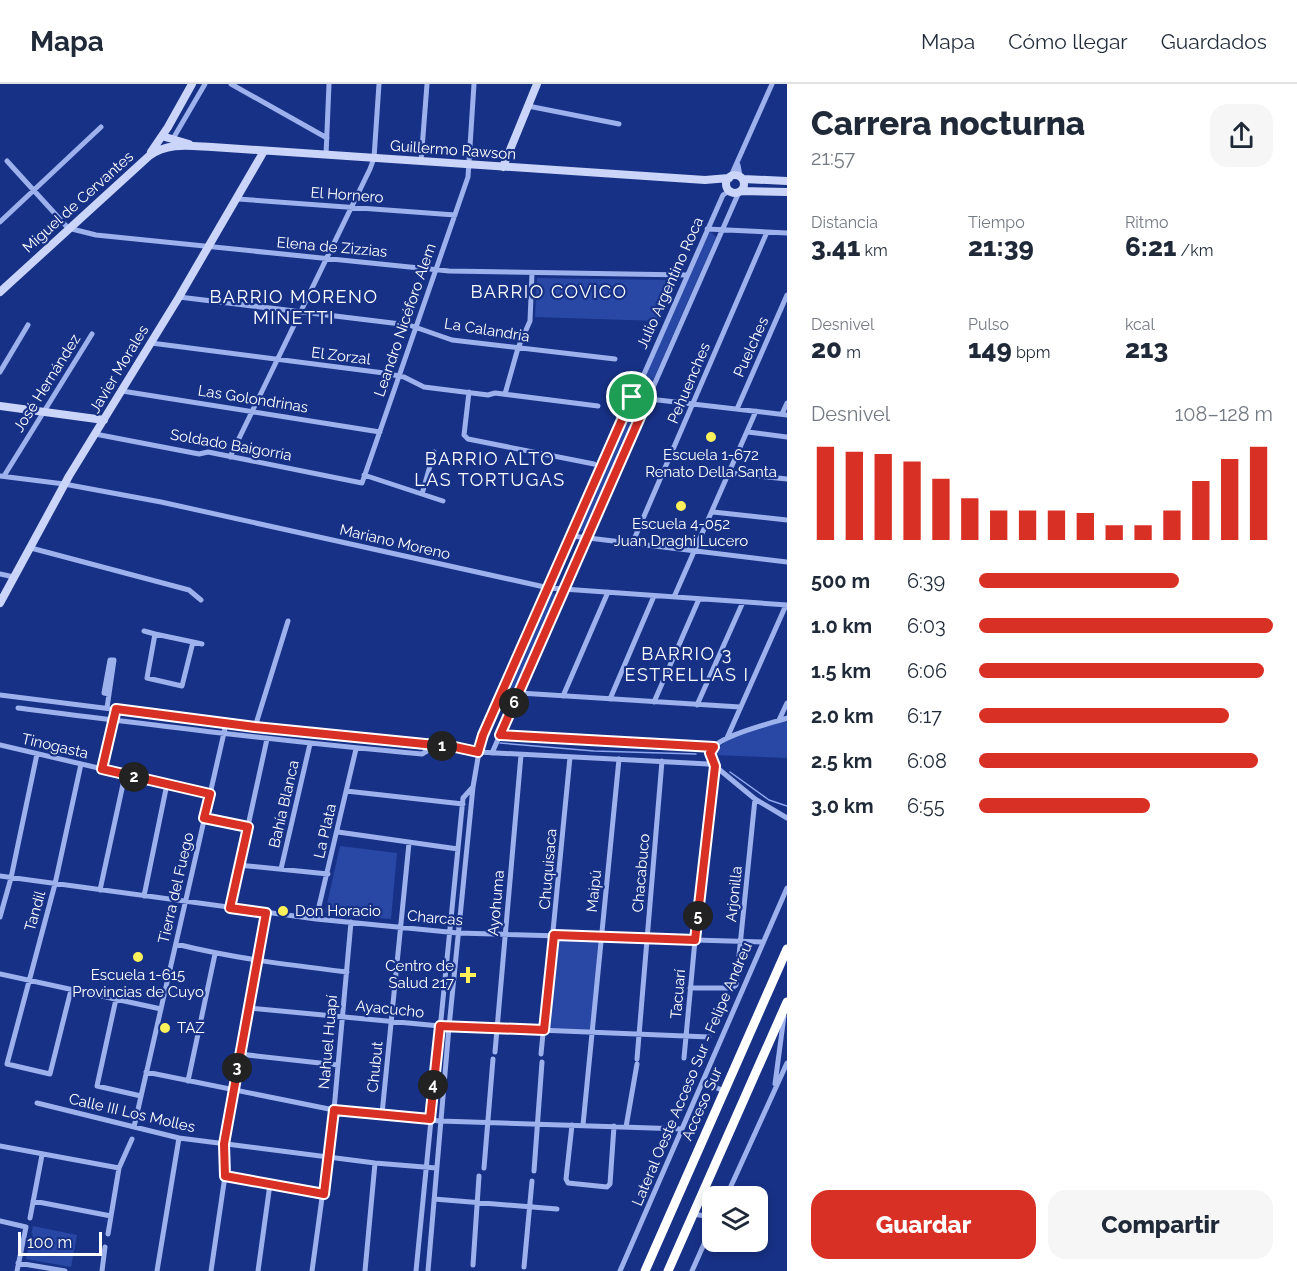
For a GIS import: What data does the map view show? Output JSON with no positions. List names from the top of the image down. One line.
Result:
{"streets":{"highway":["Acceso Sur"],"main road":["Guillermo Rawson","Miguel de Cervantes","Javier Morales"],"street":["El Hornero","Elena de Zizzias","Julio Argentino Roca","Leandro Nicéforo Alem","La Calandria","Puelches","El Zorzal","José Hernández","Pehuenches","Las Golondrinas","Soldado Baigorria","Mariano Moreno","Tinogasta","Bahía Blanca","La Plata","Chuquisaca","Chacabuco","Tierra del Fuego","Maipú","Arjonilla","Ayohuma","Tandil","Charcas","Tacuarí","Ayacucho","Nahuel Huapí","Chubut","Lateral Oeste Acceso Sur - Felipe Andreu","Calle III Los Molles"]},"crossings":[["Guillermo Rawson","Miguel de Cervantes"],["Guillermo Rawson","Julio Argentino Roca"],["Guillermo Rawson","Leandro Nicéforo Alem"],["Guillermo Rawson","Javier Morales"],["El Hornero","Leandro Nicéforo Alem"],["El Hornero","Javier Morales"],["Miguel de Cervantes","Elena de Zizzias"],["Elena de Zizzias","Julio Argentino Roca"],["Elena de Zizzias","Leandro Nicéforo Alem"],["Elena de Zizzias","Javier Morales"],["Julio Argentino Roca","Mariano Moreno"],["Julio Argentino Roca","Charcas"],["Julio Argentino Roca","Ayacucho"],["Julio Argentino Roca","Calle III Los Molles"],["Leandro Nicéforo Alem","La Calandria"],["Leandro Nicéforo Alem","El Zorzal"],["Leandro Nicéforo Alem","Las Golondrinas"],["Leandro Nicéforo Alem","Soldado Baigorria"],["La Calandria","Javier Morales"],["El Zorzal","Javier Morales"],["Javier Morales","Las Golondrinas"],["Javier Morales","Soldado Baigorria"],["Javier Morales","Mariano Moreno"],["José Hernández","Mariano Moreno"],["Tinogasta","Tierra del Fuego"],["Tinogasta","Tandil"],["La Plata","Charcas"],["Chuquisaca","Charcas"],["Chuquisaca","Ayacucho"],["Chacabuco","Charcas"],["Chacabuco","Ayacucho"],["Tierra del Fuego","Charcas"],["Tierra del Fuego","Calle III Los Molles"],["Maipú","Charcas"],["Maipú","Ayacucho"],["Arjonilla","Charcas"],["Arjonilla","Tacuarí"],["Ayohuma","Charcas"],["Ayohuma","Ayacucho"],["Tandil","Charcas"],["Charcas","Tacuarí"],["Charcas","Nahuel Huapí"],["Charcas","Chubut"],["Charcas","Lateral Oeste Acceso Sur - Felipe Andreu"],["Tacuarí","Ayacucho"],["Ayacucho","Nahuel Huapí"],["Ayacucho","Chubut"],["Nahuel Huapí","Calle III Los Molles"]],"districts":["BARRIO COVICO","BARRIO MORENO MINETTI","BARRIO ALTO LAS TORTUGAS","BARRIO 3 ESTRELLAS I"],"places":{"other":["Escuela 1-672 Renato Della Santa","Escuela 4-052 Juan Draghi Lucero","Don Horacio","Escuela 1-615 Provincias de Cuyo","TAZ"],"health":["Centro de Salud 217"]},"scale_bar":"100 m","page":{"header":"Mapa","nav":["Mapa","Cómo llegar","Guardados"],"heading":["Carrera nocturna","21:57"],"stats":[["Distancia","3.41 km"],["Tiempo","21:39"],["Ritmo","6:21 /km"],["Desnivel","20 m"],["Pulso","149 bpm"],["kcal","213"]],"chart":["Desnivel","108–128 m"],"list":[{"name":"500 m","note":"6:39"},{"name":"1.0 km","note":"6:03"},{"name":"1.5 km","note":"6:06"},{"name":"2.0 km","note":"6:17"},{"name":"2.5 km","note":"6:08"},{"name":"3.0 km","note":"6:55"}],"pins":["6","1","2","5","3","4"],"buttons":["Guardar","Compartir"],"scale":"100 m"}}
